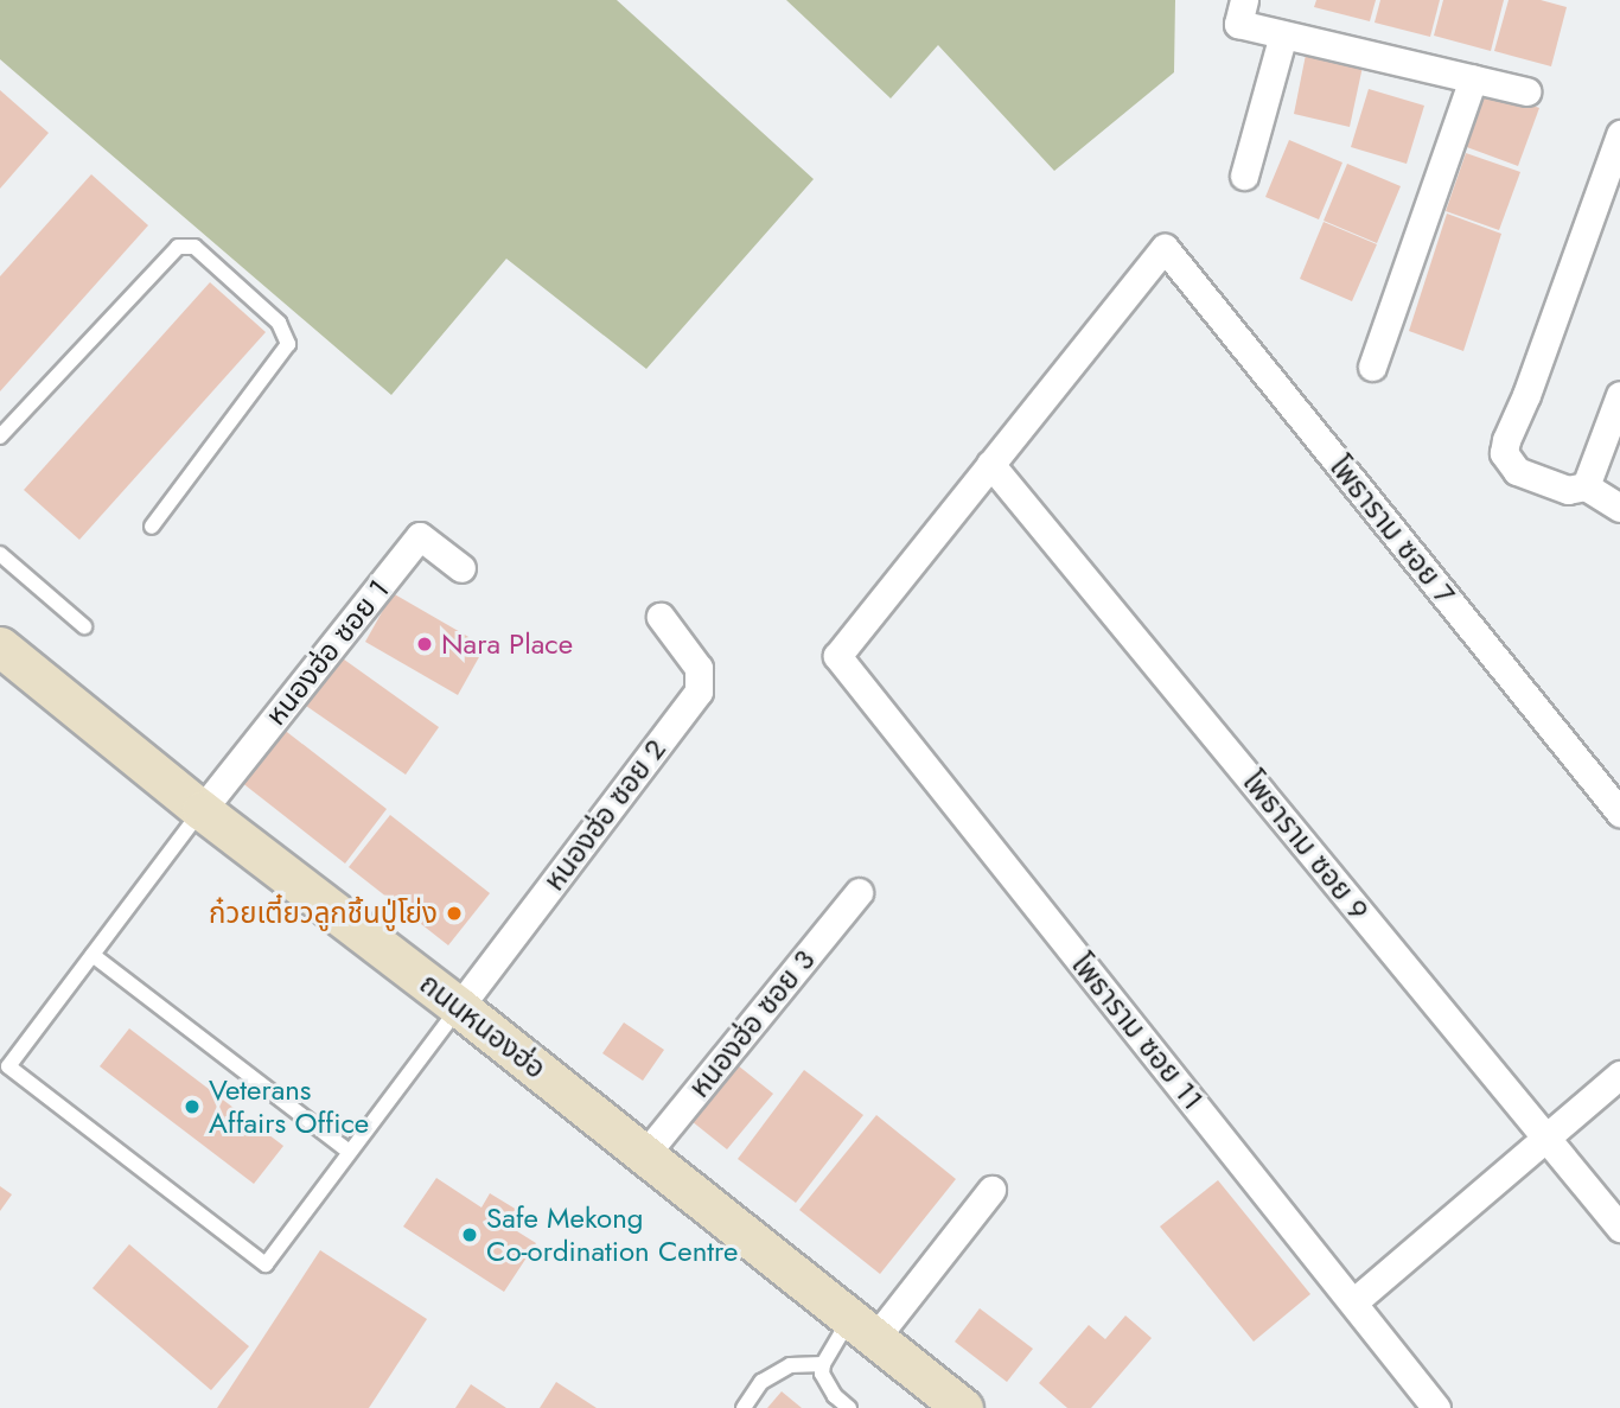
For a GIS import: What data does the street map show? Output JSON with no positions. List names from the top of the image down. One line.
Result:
{"streets":{"main road":["ถนนหนองฮ่อ"],"street":["โพธาราม ซอย 7","หนองฮ่อ ซอย 1","หนองฮ่อ ซอย 2","โพธาราม ซอย 9","หนองฮ่อ ซอย 3","โพธาราม ซอย 11"]},"crossings":[["โพธาราม ซอย 7","โพธาราม ซอย 9"],["โพธาราม ซอย 7","โพธาราม ซอย 11"],["หนองฮ่อ ซอย 1","ถนนหนองฮ่อ"],["หนองฮ่อ ซอย 2","ถนนหนองฮ่อ"],["โพธาราม ซอย 9","โพธาราม ซอย 11"],["หนองฮ่อ ซอย 3","ถนนหนองฮ่อ"]],"places":["Nara Place","ก๋วยเตี๋ยวลูกชิ้นปู่โย่ง","Veterans Affairs Office","Safe Mekong Co-ordination Centre"]}
